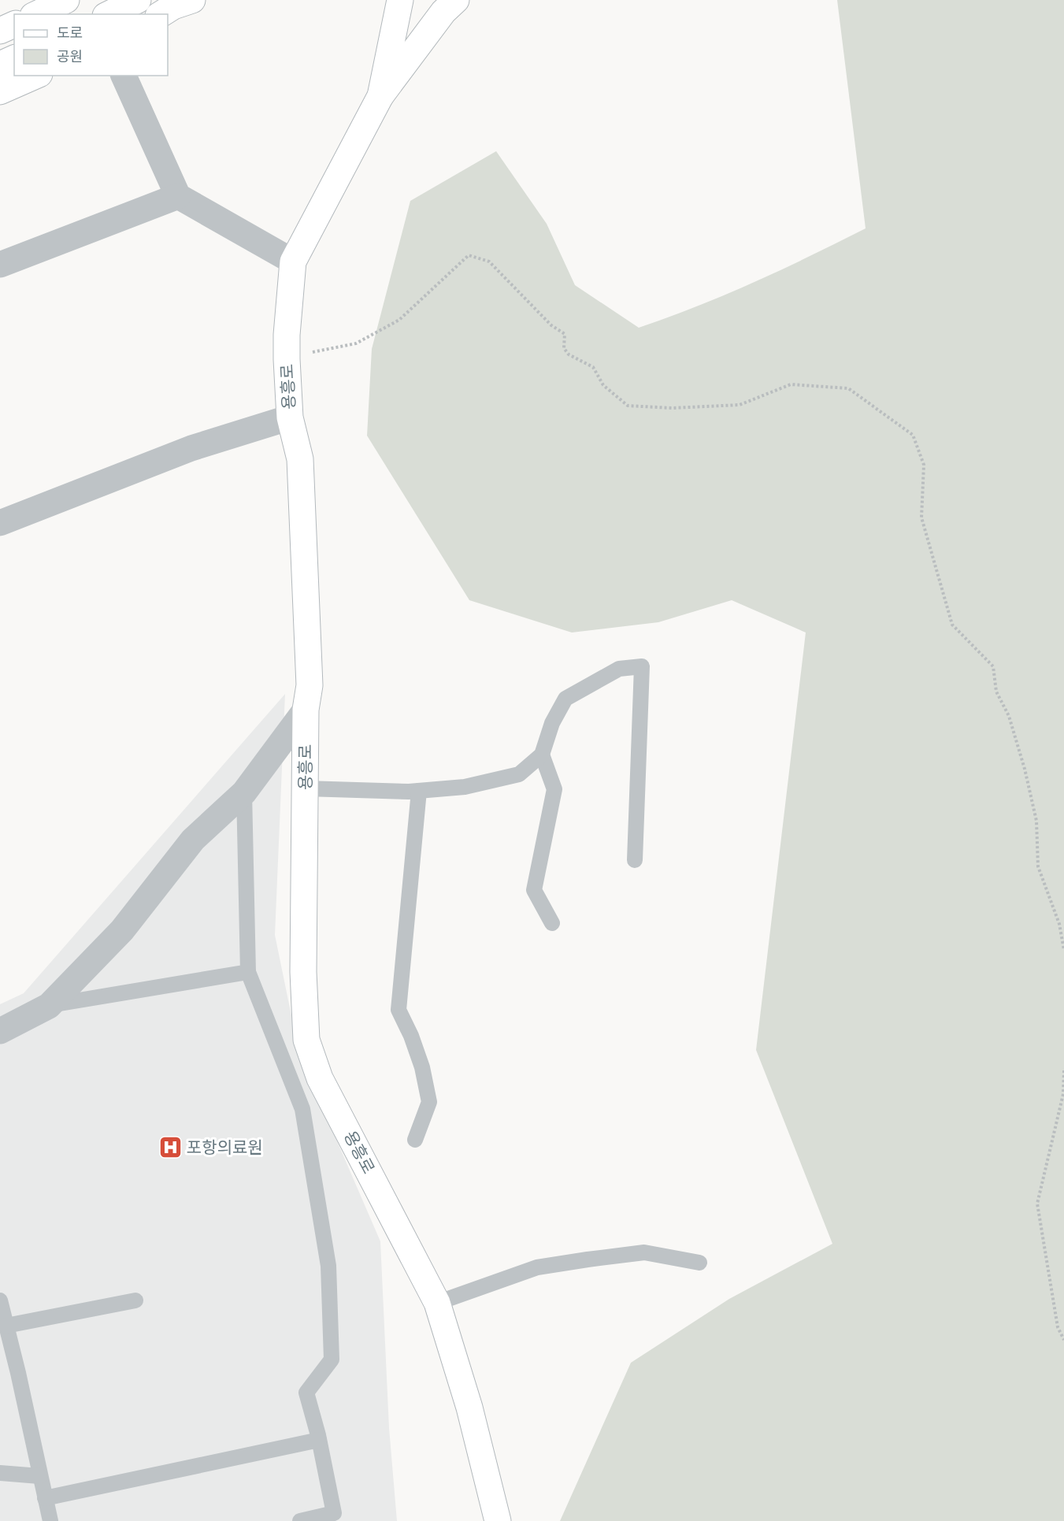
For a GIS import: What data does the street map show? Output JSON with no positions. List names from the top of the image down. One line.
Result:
{"streets":{"street":["용흥로"]},"places":{"hospital":["포항의료원"]},"legend":["도로","공원"]}
